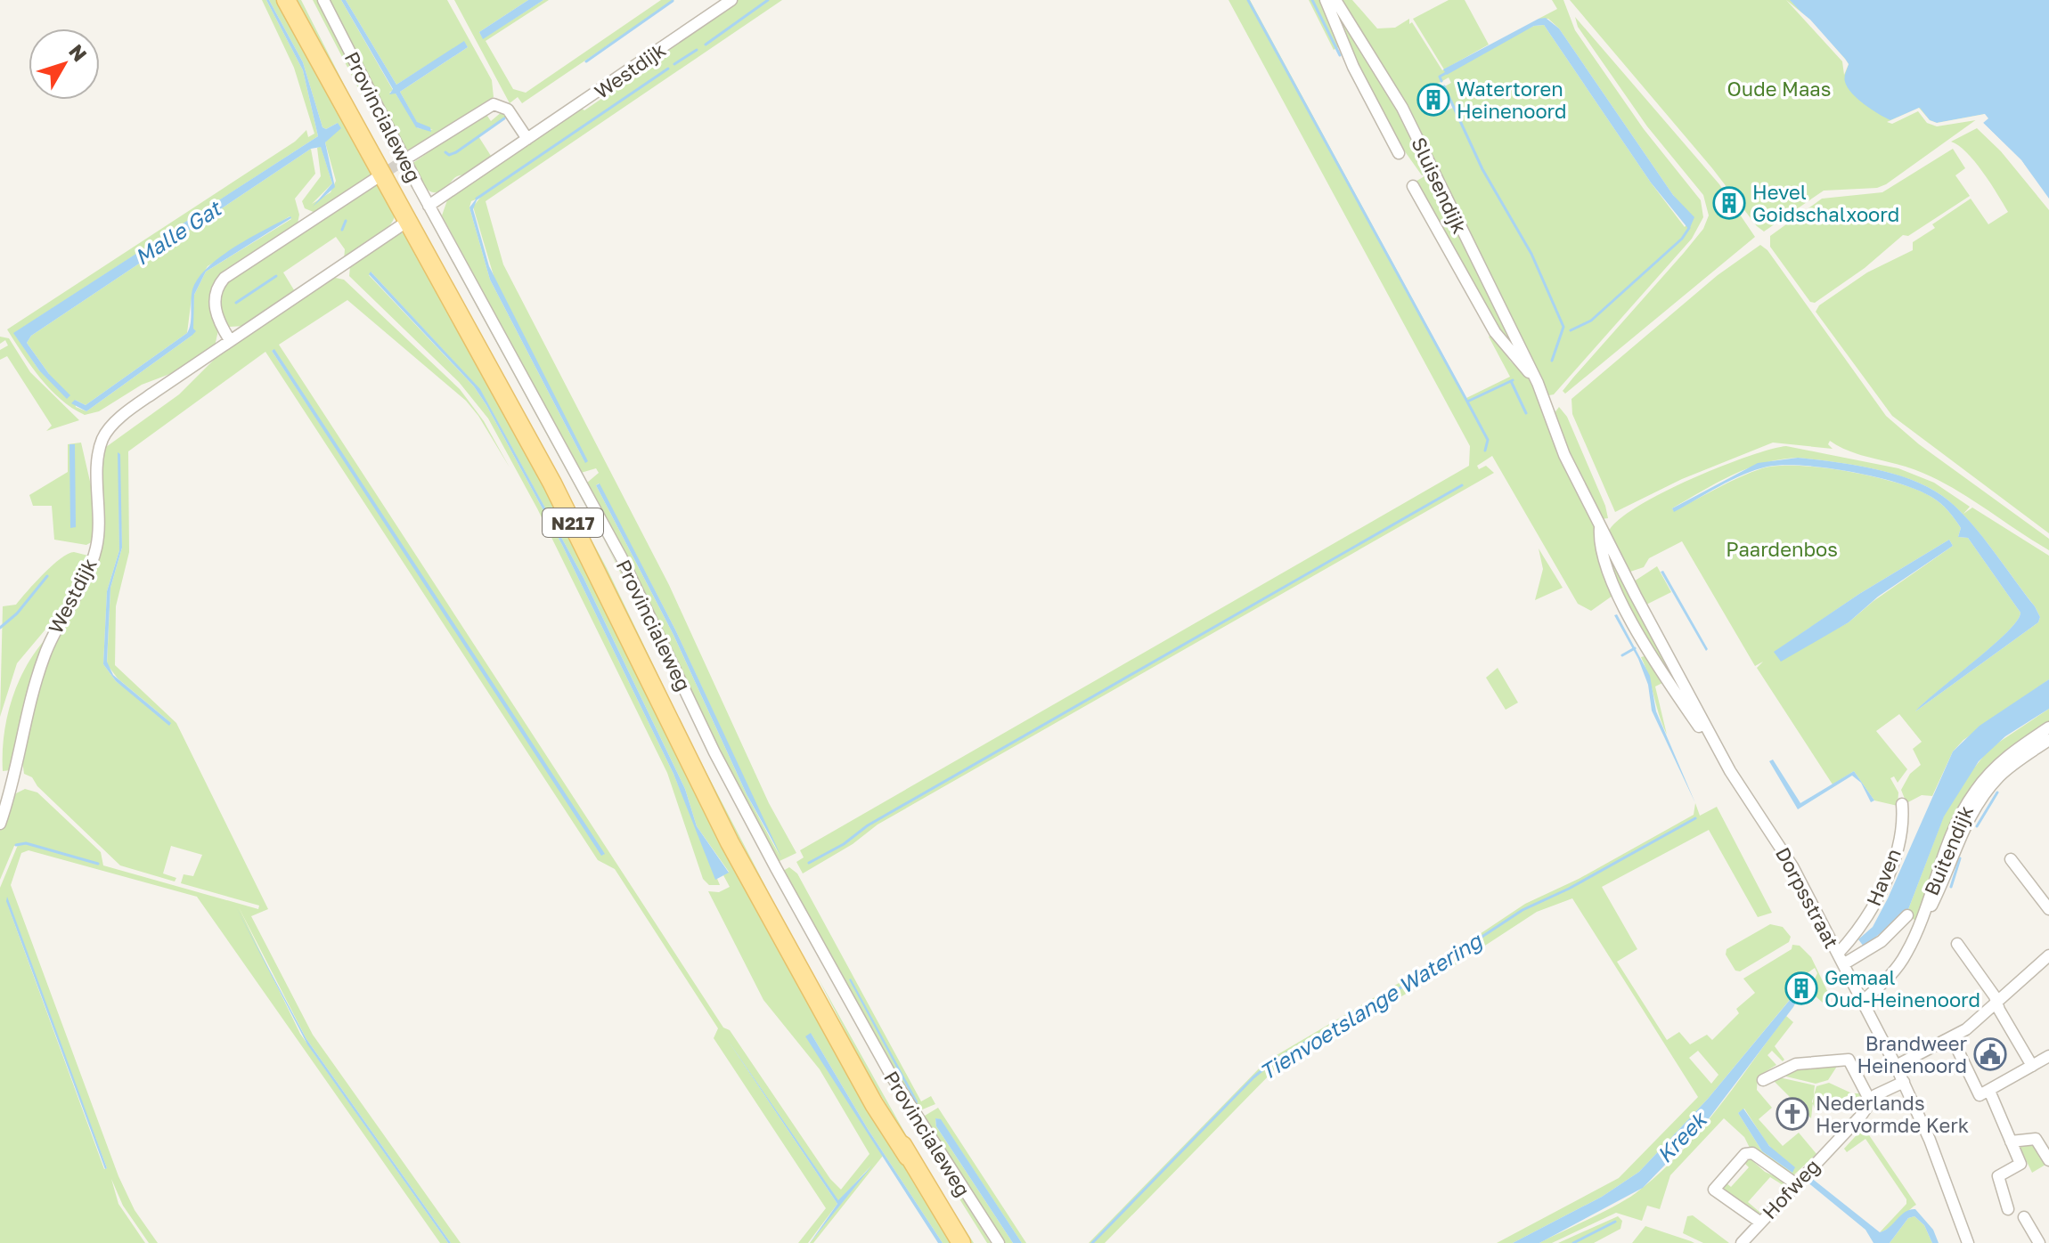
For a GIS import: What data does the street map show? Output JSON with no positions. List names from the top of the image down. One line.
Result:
{"streets":{"main road":["Provincialeweg","N217"],"street":["Westdijk","Sluisendijk","Buitendijk","Haven","Dorpsstraat","Hofweg"]},"crossings":[["Westdijk","Provincialeweg"],["Sluisendijk","Dorpsstraat"],["Buitendijk","Dorpsstraat"],["Haven","Dorpsstraat"],["Dorpsstraat","Hofweg"]],"water":["Malle Gat","Tienvoetslange Watering","Kreek"],"parks":["Oude Maas","Paardenbos"],"places":{"building":["Watertoren Heinenoord","Hevel Goidschalxoord","Gemaal Oud-Heinenoord"],"public building":["Brandweer Heinenoord"],"church":["Nederlands Hervormde Kerk"]},"north":"top right"}
